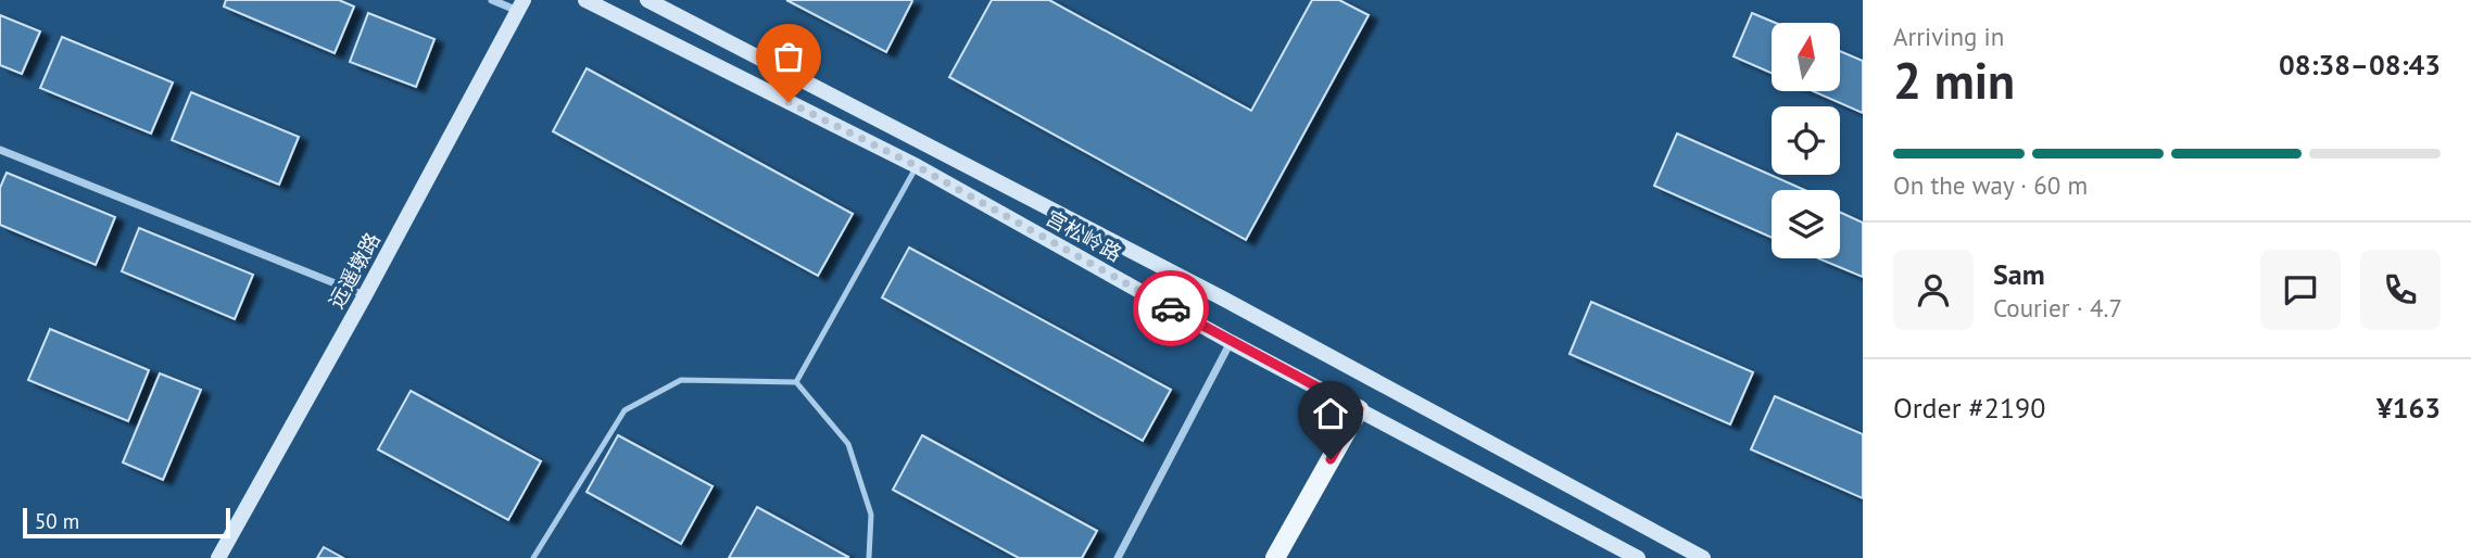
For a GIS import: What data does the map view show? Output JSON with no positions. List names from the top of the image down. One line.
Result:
{"streets":{"main road":["宫松岭路","远遥墩路"]},"scale_bar":"50 m","north":"top","page":{"heading":["2 min","Arriving in","08:38–08:43"],"panel":["Sam","Courier · 4.7","Order #2190","¥163"],"bar":"On the way · 60 m","scale":"50 m"}}
